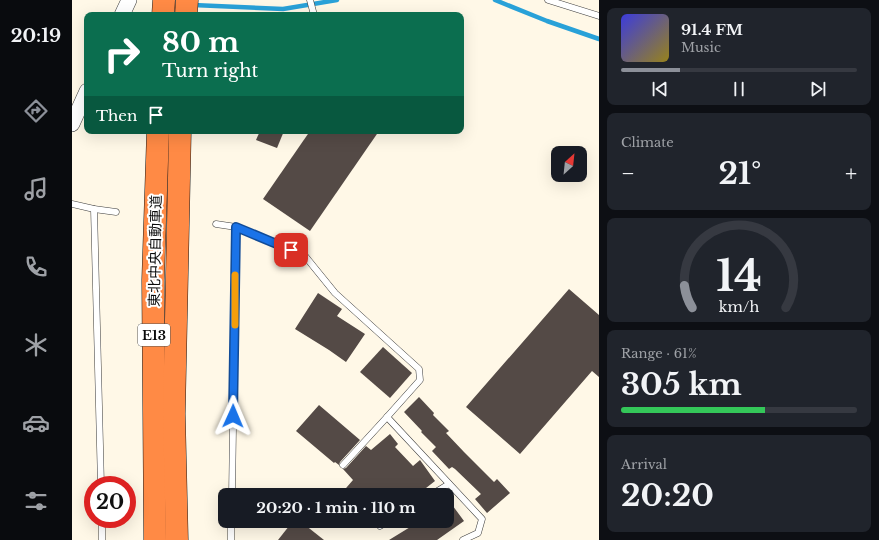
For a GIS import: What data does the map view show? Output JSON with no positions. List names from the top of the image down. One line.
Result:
{"streets":{"highway":["東北中央自動車道","E13"]},"north":"top right","page":{"tabs":"20:19","turn":["80 m","Turn right"],"song":["91.4 FM","Music"],"then":"Then","tile":["Climate",["Range · 61%","305 km"],["Arrival","20:20"]],"heat":["−","21°","+"],"limit":"20","trip":"20:20 · 1 min · 110 m","gauge":["14","km/h"]}}
